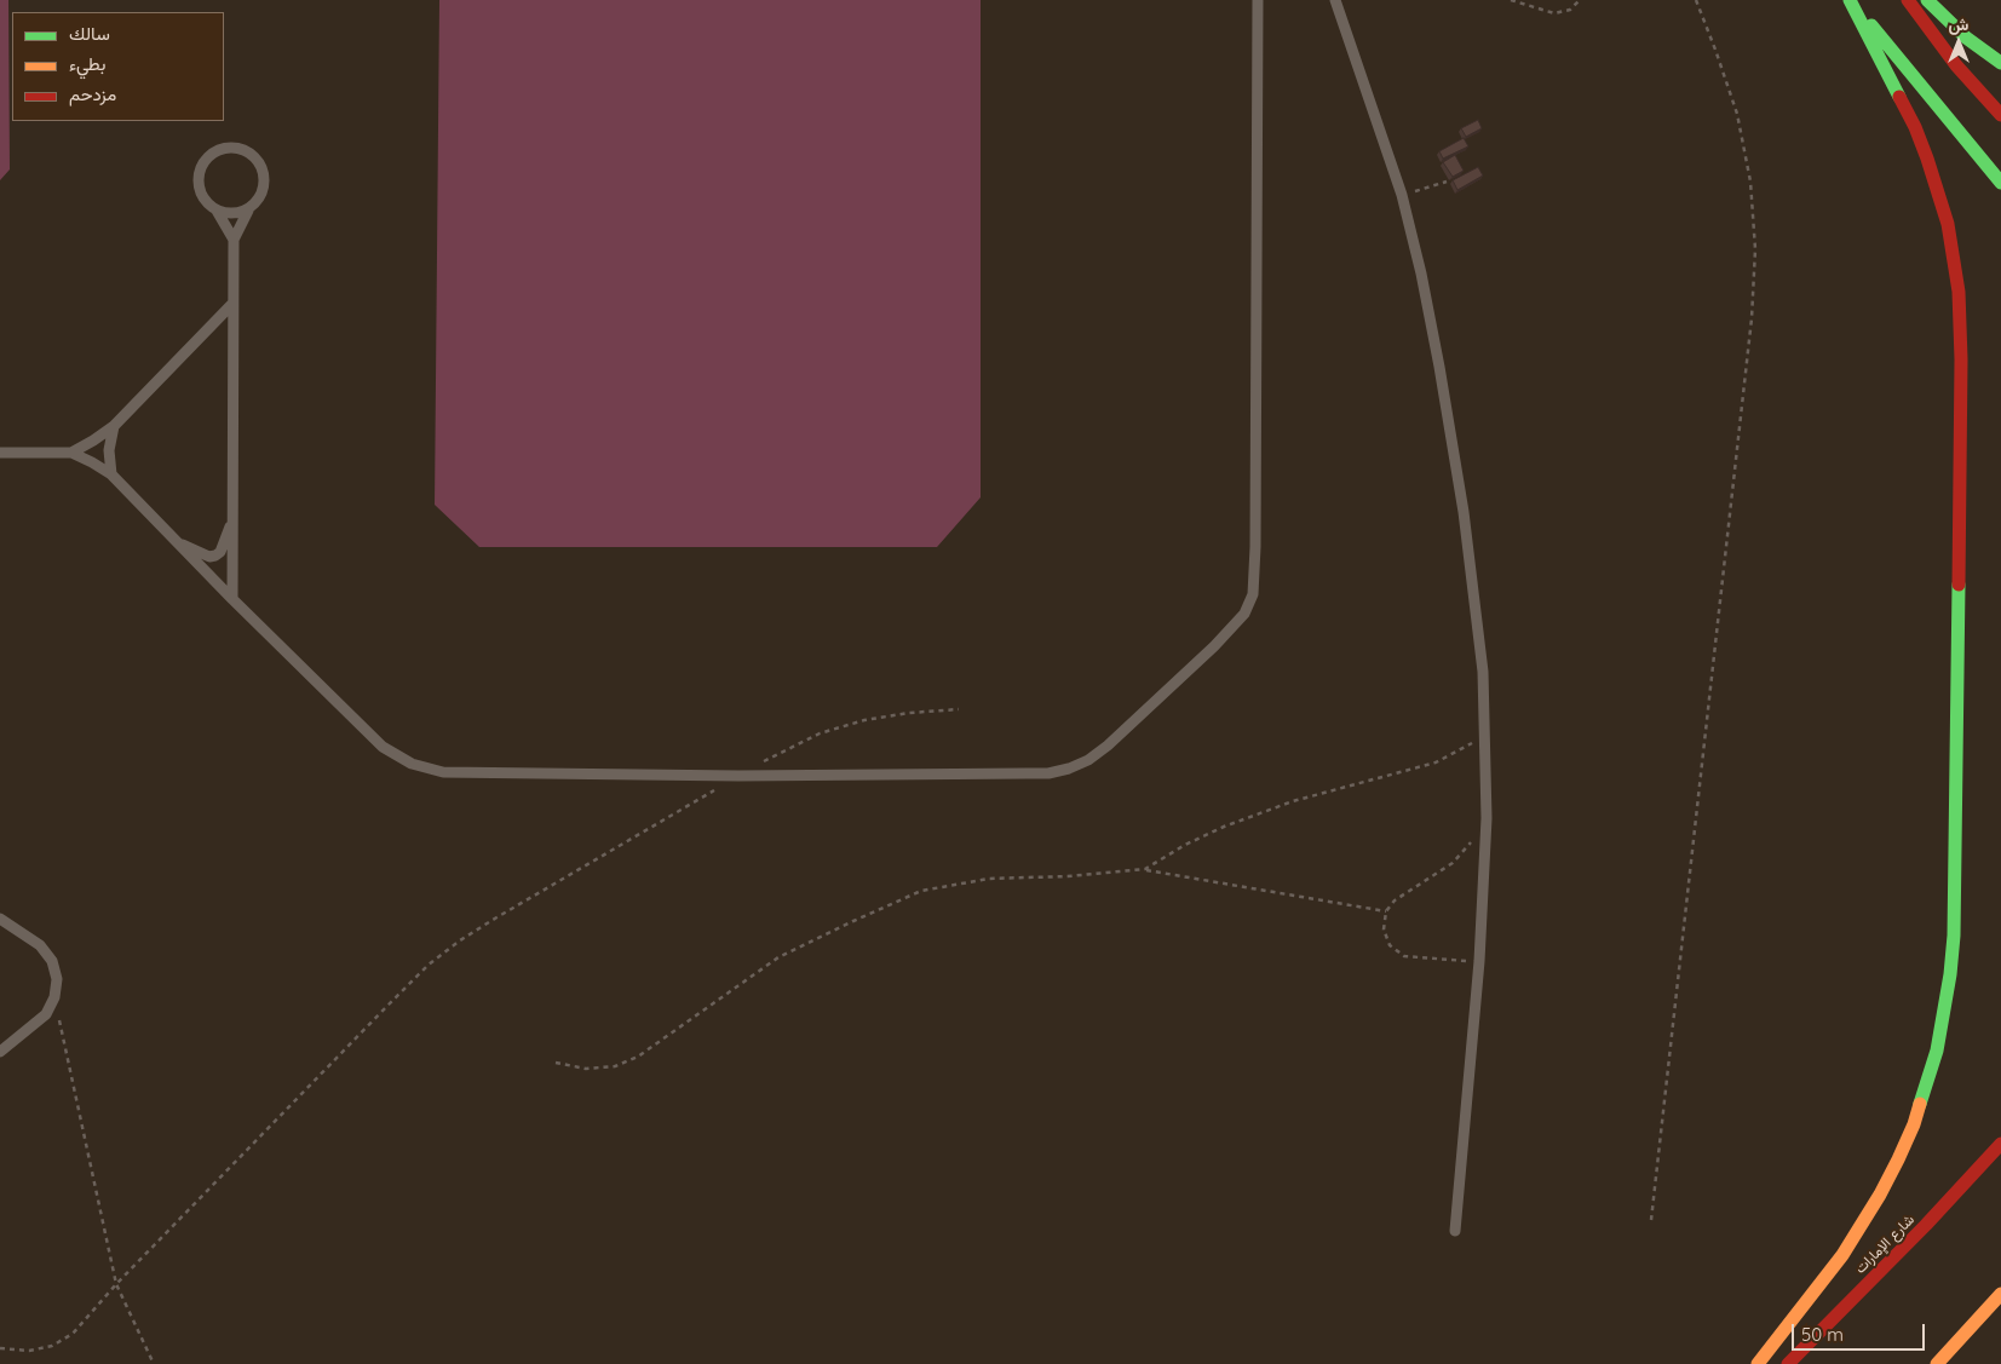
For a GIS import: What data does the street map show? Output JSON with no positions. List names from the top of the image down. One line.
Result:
{"streets":{"main road":["شارع الإمارات"]},"legend":["سالك","بطيء","مزدحم"],"scale_bar":"50 m","north":"top"}
